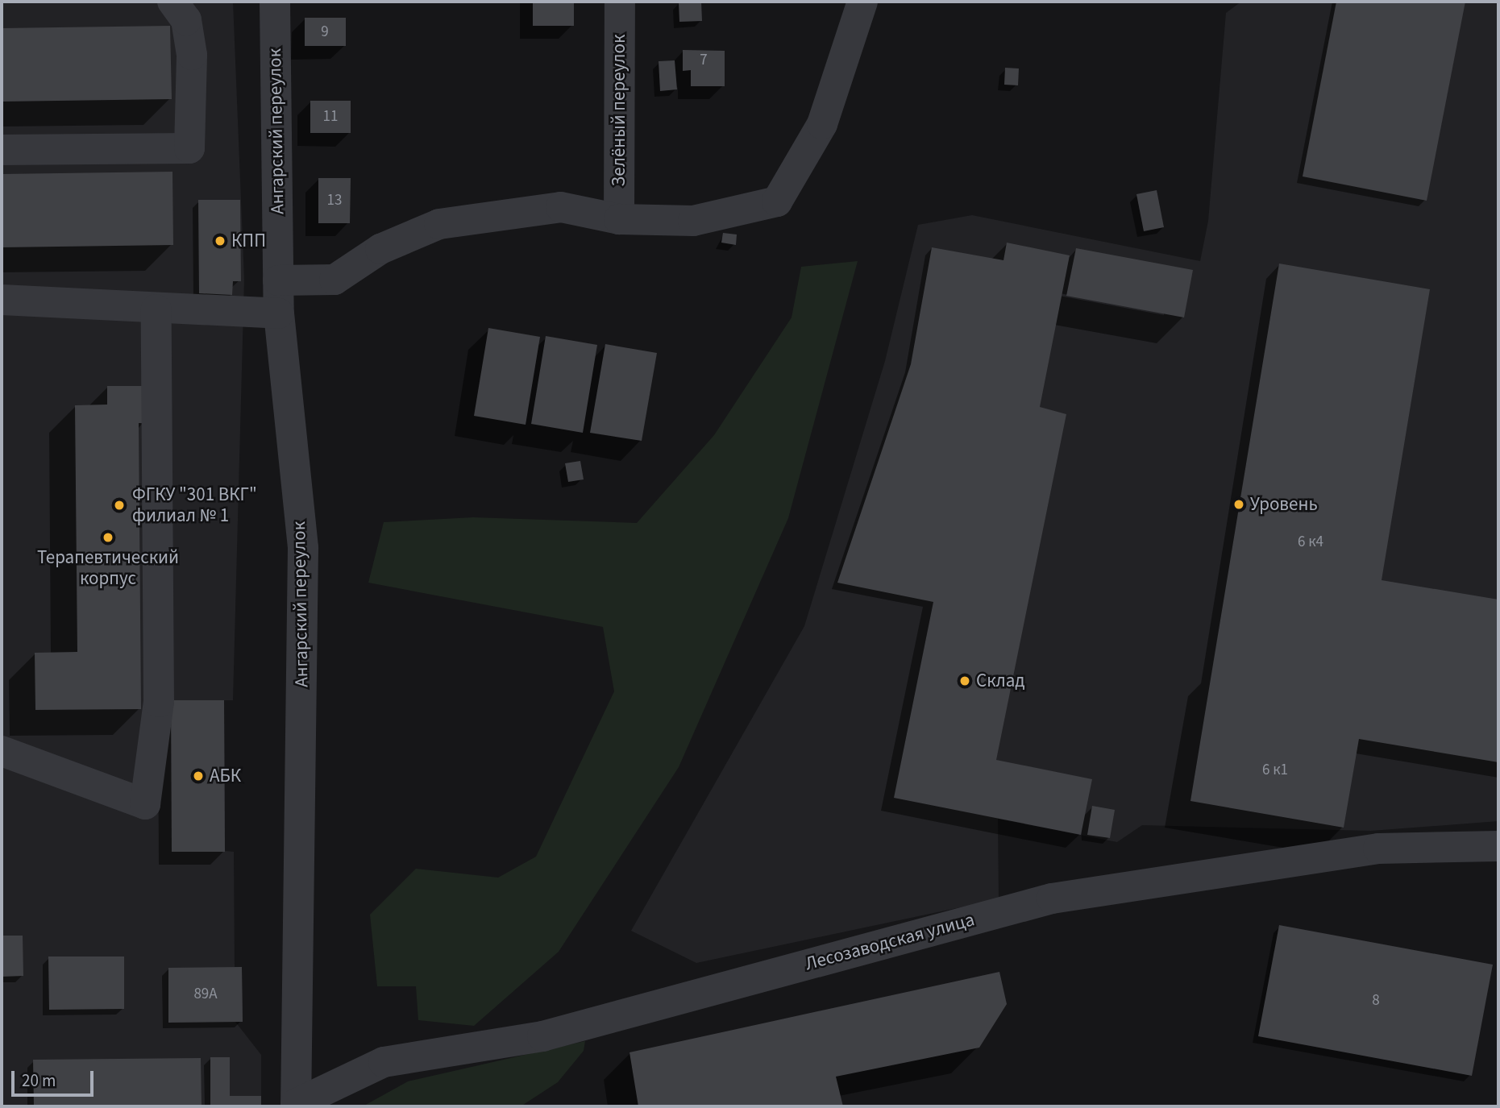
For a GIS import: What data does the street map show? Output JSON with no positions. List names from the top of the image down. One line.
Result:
{"streets":{"street":["Зелёный переулок","Ангарский переулок","Лесозаводская улица"]},"crossings":[["Ангарский переулок","Лесозаводская улица"]],"places":["КПП","Уровень","ФГКУ \"301 ВКГ\" филиал № 1","Терапевтический корпус","Склад","АБК"],"house_numbers":["9","7","11","13","6 к4","6 к1","89А","8"],"scale_bar":"20 m"}
